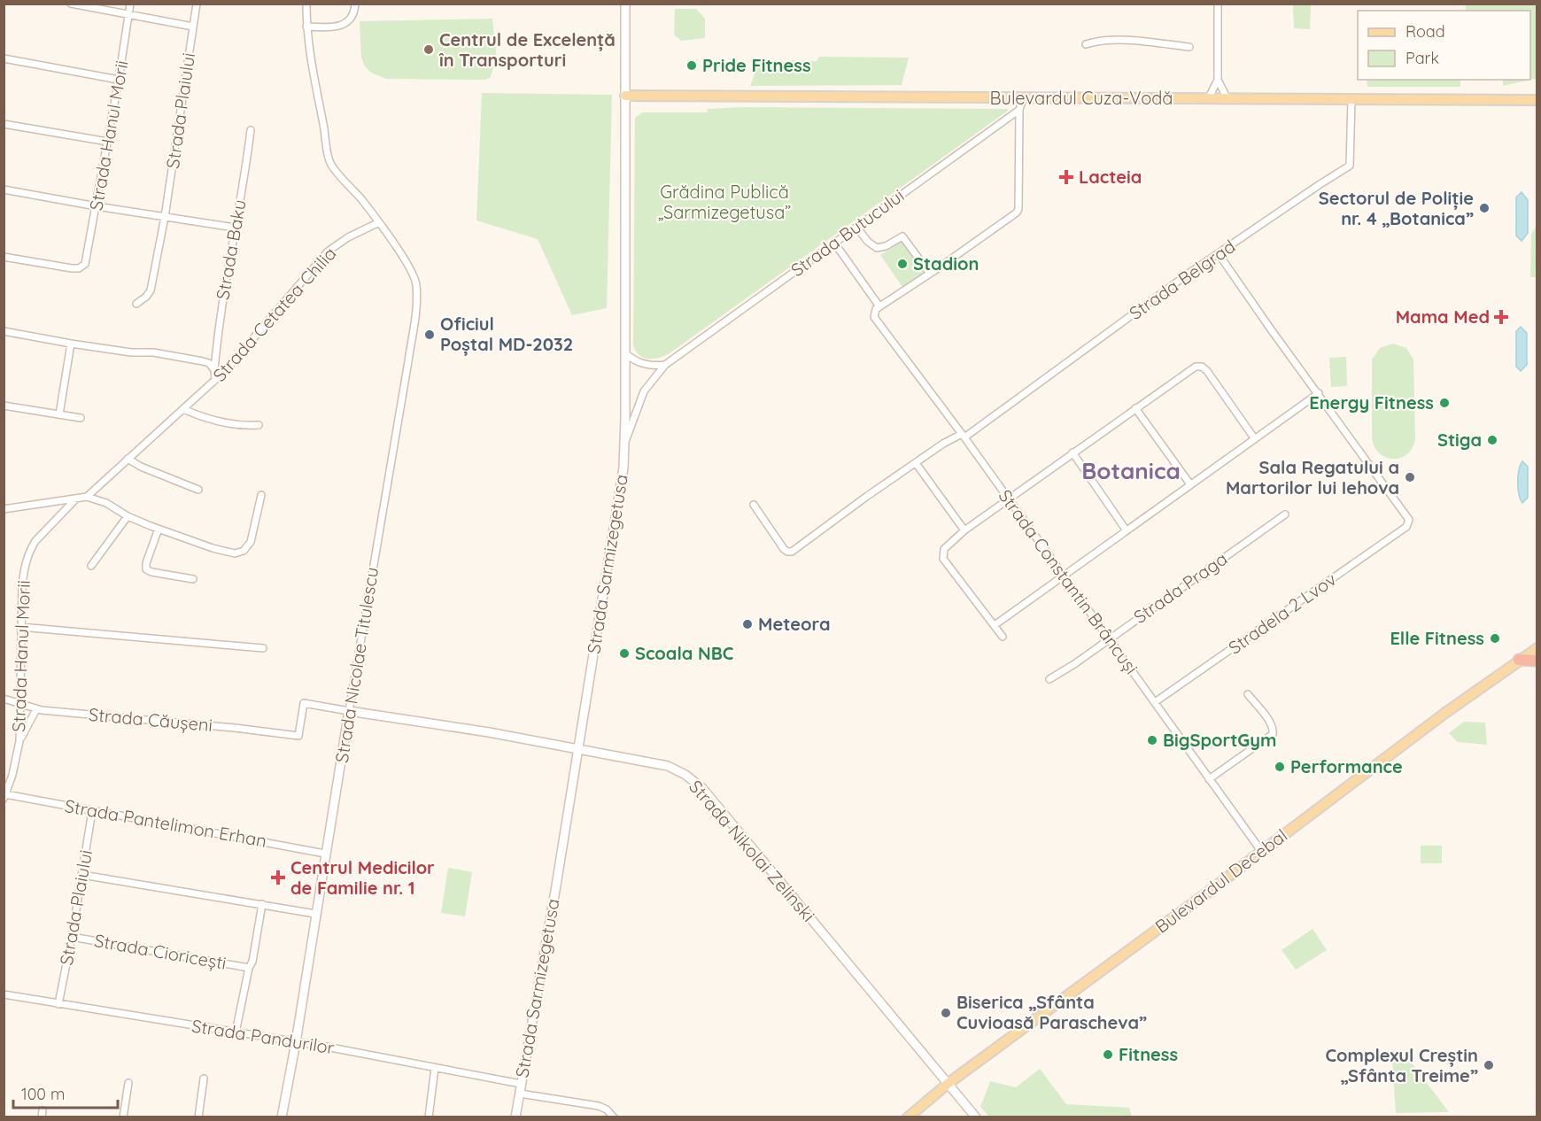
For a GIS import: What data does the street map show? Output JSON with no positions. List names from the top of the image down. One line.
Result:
{"streets":{"main road":["Bulevardul Cuza-Vodă","Bulevardul Decebal"],"street":["Strada Plaiului","Strada Hanul Morii","Strada Butucului","Strada Baku","Strada Belgrad","Strada Cetatea Chilia","Strada Sarmizegetusa","Strada Constantin Brâncuși","Strada Praga","Stradela 2 Lvov","Strada Nicolae Titulescu","Strada Căușeni","Strada Pantelimon Erhan","Strada Nikolai Zelinski","Strada Cioricești","Strada Pandurilor"]},"crossings":[["Bulevardul Cuza-Vodă","Strada Belgrad"],["Bulevardul Cuza-Vodă","Strada Sarmizegetusa"],["Strada Plaiului","Strada Pantelimon Erhan"],["Strada Plaiului","Strada Cioricești"],["Strada Plaiului","Strada Pandurilor"],["Strada Hanul Morii","Strada Căușeni"],["Strada Hanul Morii","Strada Pantelimon Erhan"],["Strada Butucului","Strada Sarmizegetusa"],["Strada Baku","Strada Cetatea Chilia"],["Strada Belgrad","Strada Constantin Brâncuși"],["Strada Cetatea Chilia","Strada Nicolae Titulescu"],["Strada Sarmizegetusa","Strada Nikolai Zelinski"],["Strada Sarmizegetusa","Strada Pandurilor"],["Strada Constantin Brâncuși","Strada Praga"],["Strada Constantin Brâncuși","Stradela 2 Lvov"],["Strada Constantin Brâncuși","Bulevardul Decebal"],["Strada Nicolae Titulescu","Strada Căușeni"],["Strada Nicolae Titulescu","Strada Pantelimon Erhan"],["Strada Nicolae Titulescu","Strada Nikolai Zelinski"],["Strada Nicolae Titulescu","Strada Pandurilor"],["Strada Căușeni","Strada Nikolai Zelinski"],["Strada Nikolai Zelinski","Bulevardul Decebal"]],"districts":["Botanica"],"parks":["Grădina Publică „Sarmizegetusa”"],"places":{"other":["Centrul de Excelență în Transporturi","Pride Fitness","Sectorul de Poliție nr. 4 „Botanica”","Stadion","Oficiul Poștal MD-2032","Energy Fitness","Stiga","Sala Regatului a Martorilor lui Iehova","Meteora","Elle Fitness","Scoala NBC","BigSportGym","Performance","Biserica „Sfânta Cuvioasă Parascheva”","Fitness","Complexul Creștin „Sfânta Treime”"],"health":["Lacteia","Mama Med","Centrul Medicilor de Familie nr. 1"]},"legend":["Road","Park"],"scale_bar":"100 m"}
